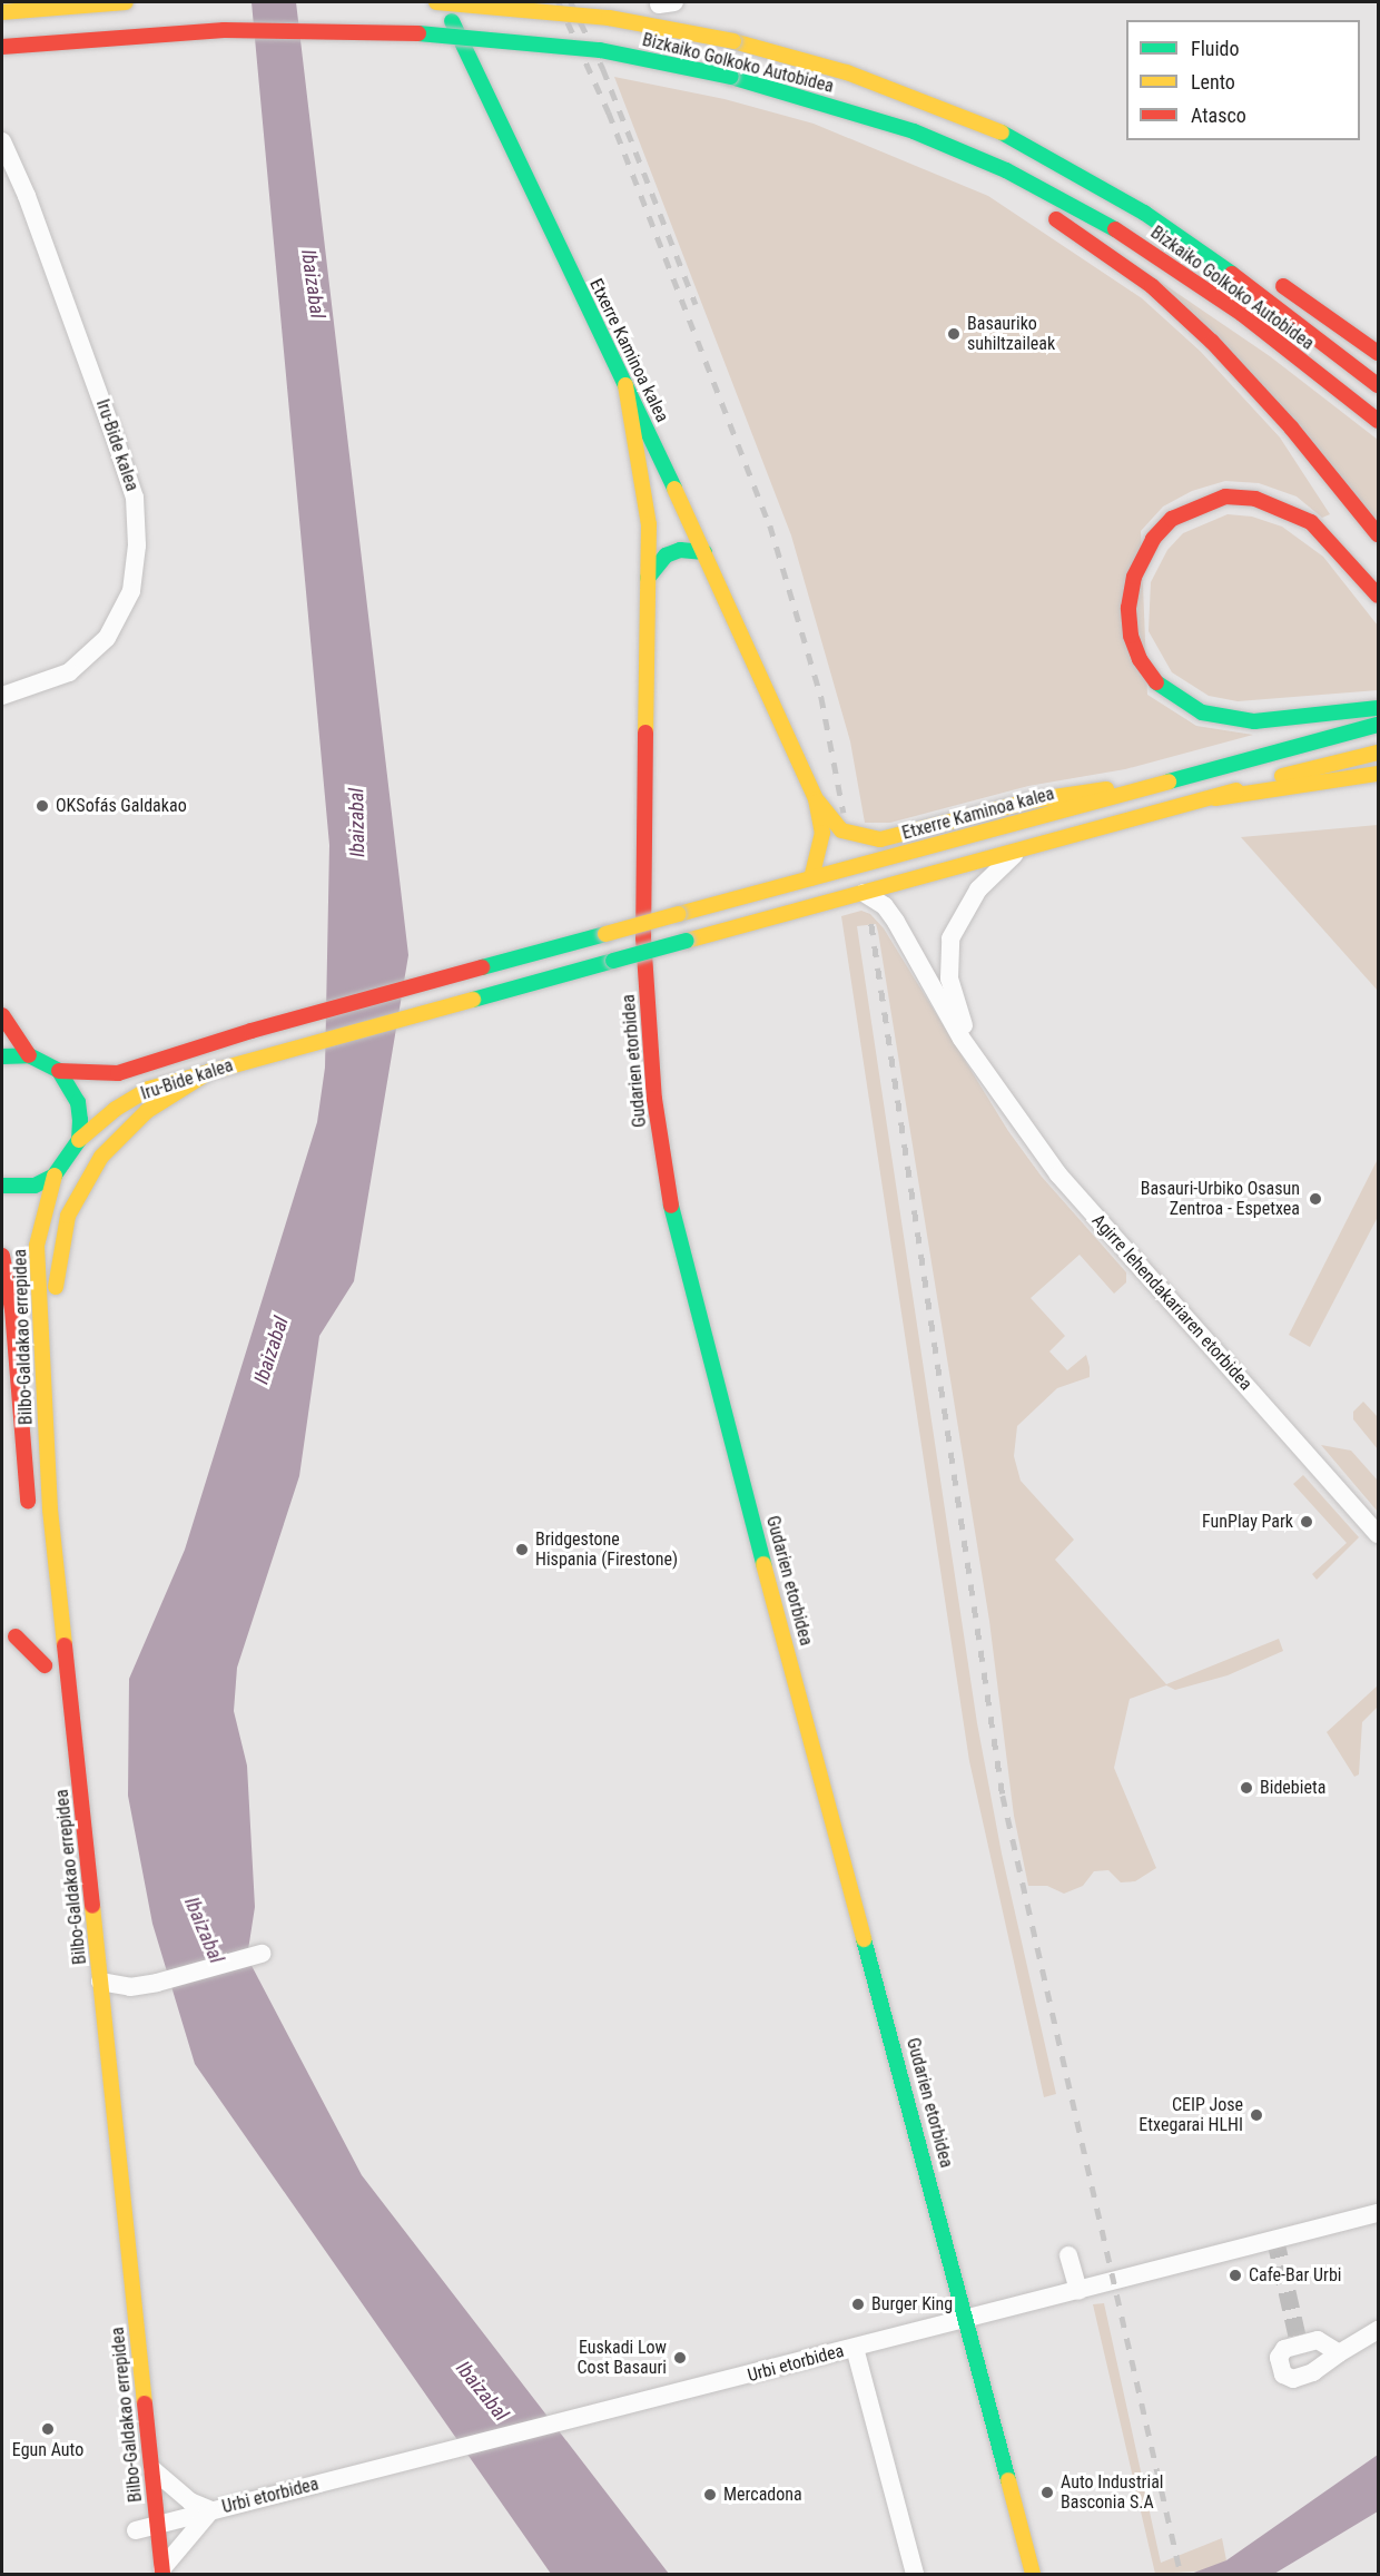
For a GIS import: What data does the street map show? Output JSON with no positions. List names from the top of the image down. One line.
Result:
{"streets":{"main road":["Bizkaiko Golkoko Autobidea","Etxerre Kaminoa kalea","Iru-Bide kalea","Gudarien etorbidea","Bilbo-Galdakao errepidea"],"street":["Agirre lehendakariaren etorbidea","Urbi etorbidea"]},"crossings":[["Etxerre Kaminoa kalea","Gudarien etorbidea"],["Iru-Bide kalea","Agirre lehendakariaren etorbidea"],["Iru-Bide kalea","Bilbo-Galdakao errepidea"],["Gudarien etorbidea","Urbi etorbidea"],["Bilbo-Galdakao errepidea","Urbi etorbidea"]],"water":["Ibaizabal"],"places":["Basauriko suhiltzaileak","OKSofás Galdakao","Basauri-Urbiko Osasun Zentroa - Espetxea","FunPlay Park","Bridgestone Hispania (Firestone)","Bidebieta","CEIP Jose Etxegarai HLHI","Cafe-Bar Urbi","Burger King","Euskadi Low Cost Basauri","Egun Auto","Auto Industrial Basconia S.A","Mercadona"],"legend":["Fluido","Lento","Atasco"]}
